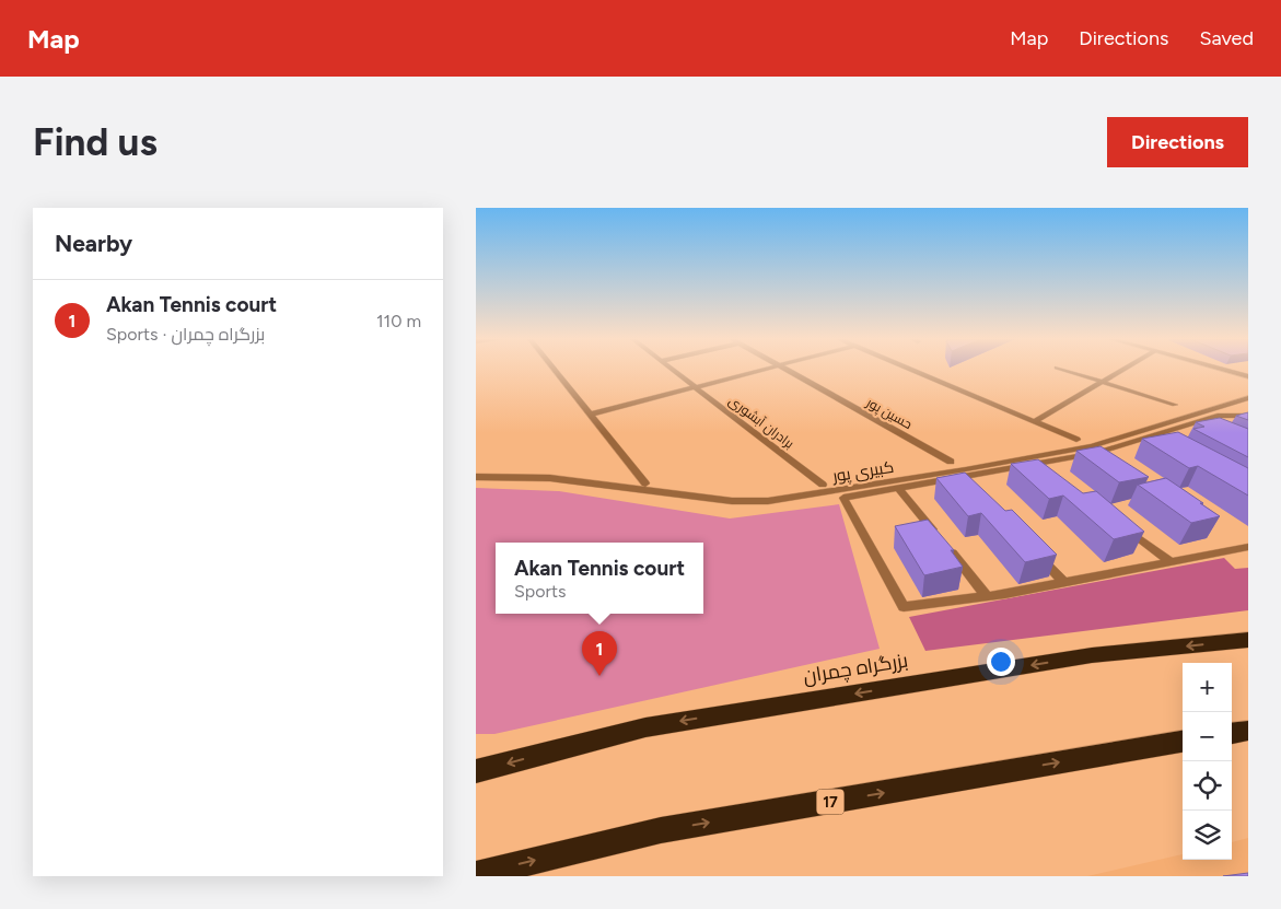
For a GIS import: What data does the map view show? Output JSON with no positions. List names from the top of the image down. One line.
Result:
{"streets":{"highway":["بزرگراه چمران","17"],"street":["حسین پور","برادران آبشوری","کبیری پور"]},"page":{"header":"Map","nav":["Map","Directions","Saved"],"buttons":"Directions","title":"Find us","heading":"Nearby","list":[{"mark":"1","name":"Akan Tennis court","note":"Sports · بزرگراه چمران","value":"110 m"}],"popup":["Akan Tennis court","Sports"],"pins":"1","map_buttons":["+","−"]}}
